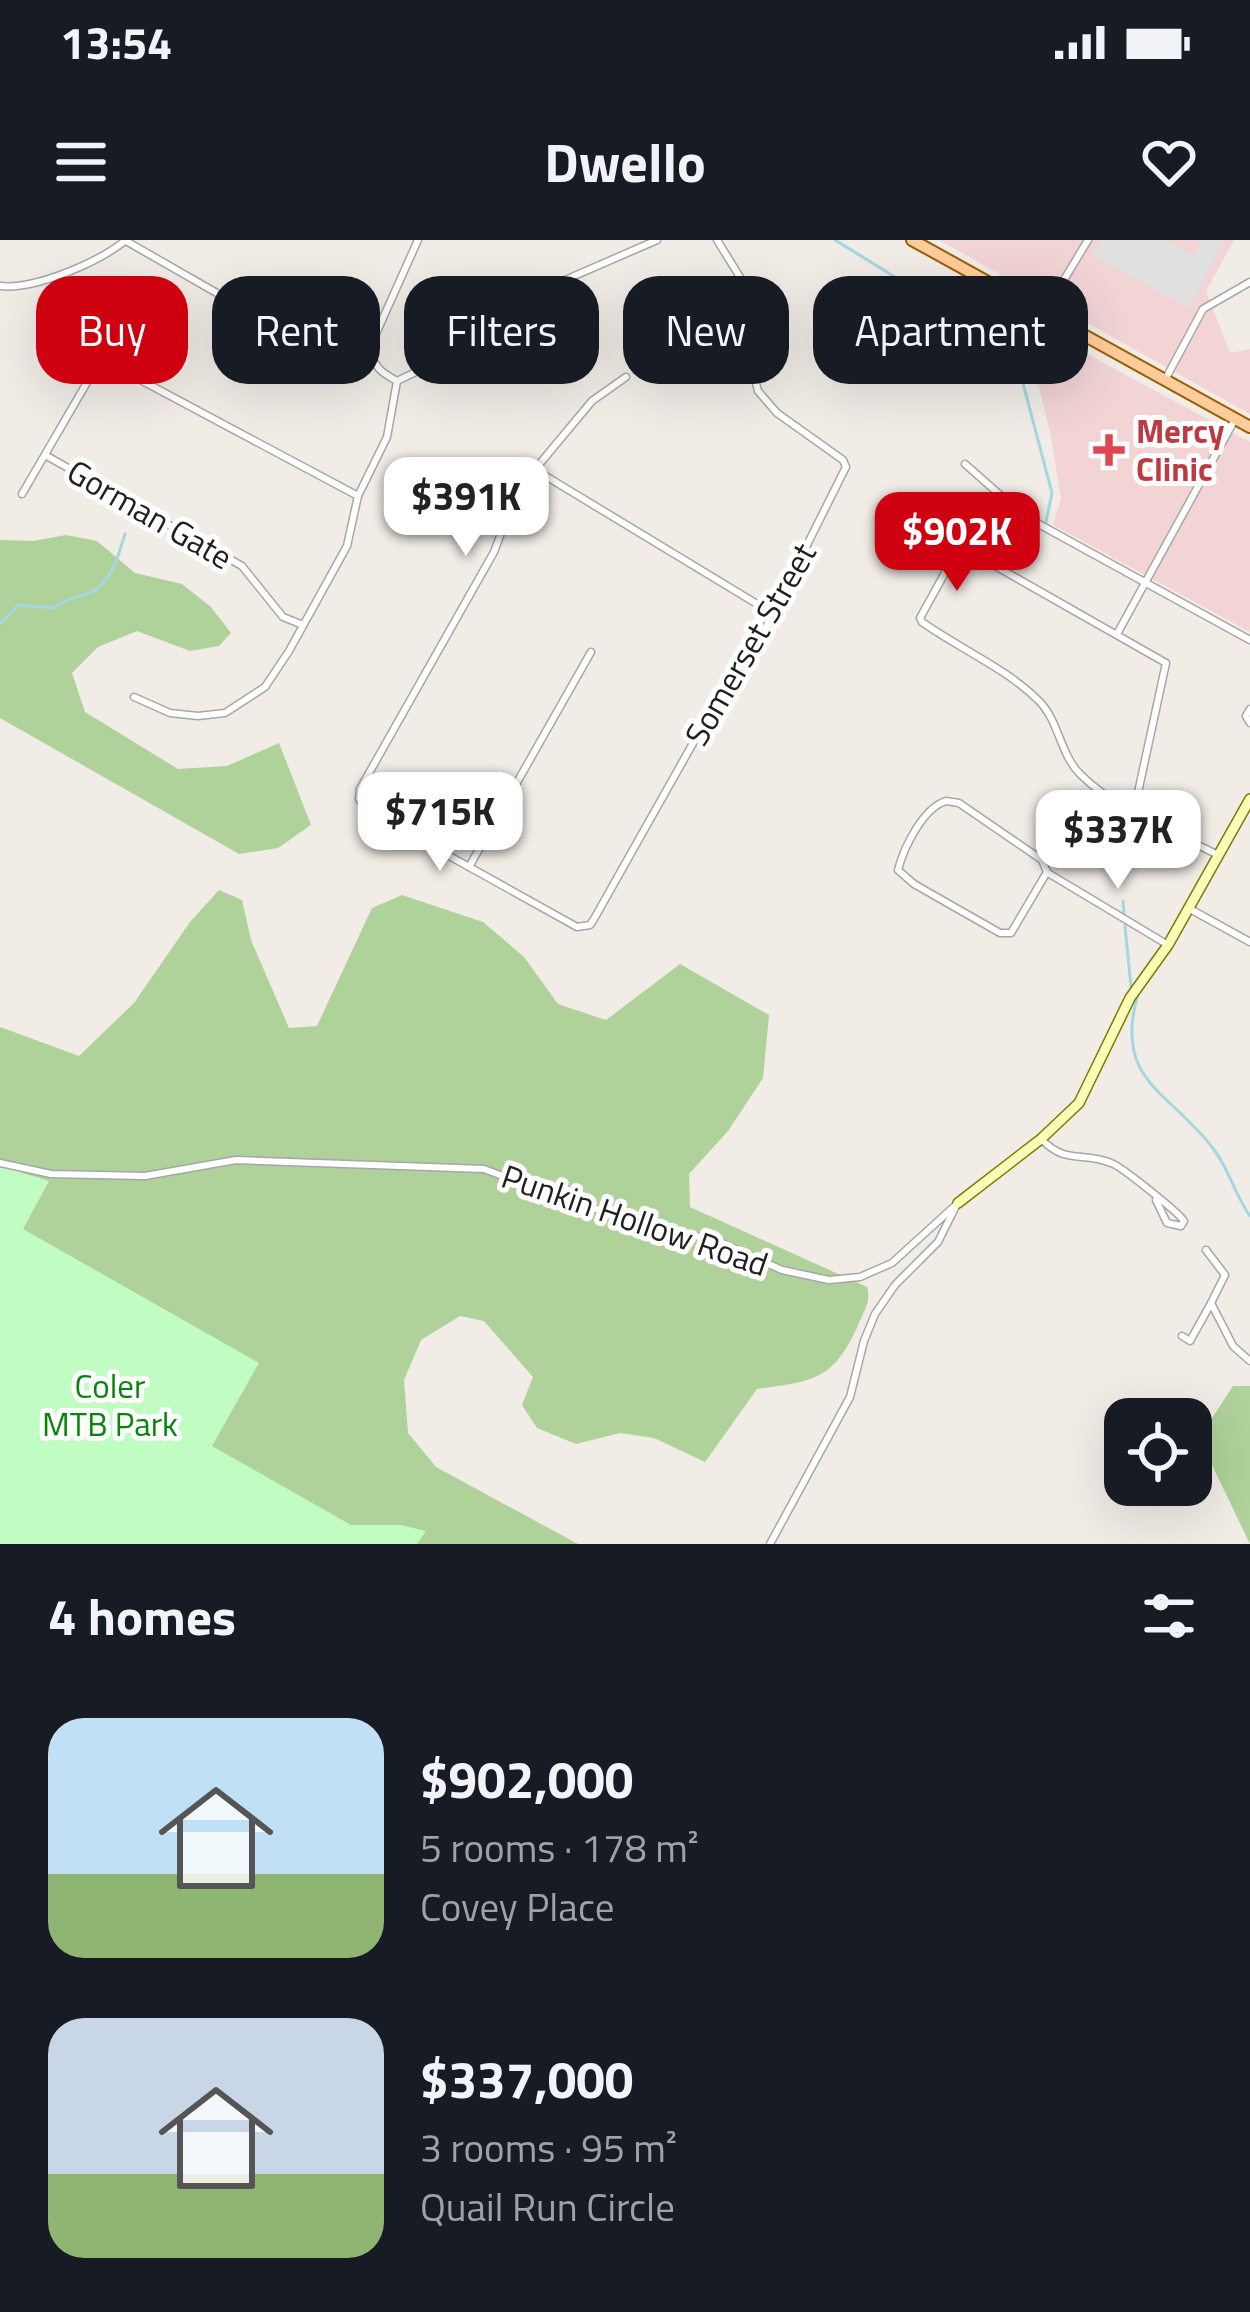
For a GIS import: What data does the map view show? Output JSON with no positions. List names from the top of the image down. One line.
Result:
{"streets":{"street":["Gorman Gate","Somerset Street","Punkin Hollow Road"]},"parks":["Coler MTB Park"],"places":{"health":["Mercy Clinic"]},"page":{"status":"13:54","header":"Dwello","chip":["Buy","Rent","Filters","New","Apartment"],"price":["$391K","$902K","$715K","$337K"],"heading":"4 homes","list":[{"name":"$902,000","note":"5 rooms · 178 m² · Covey Place"},{"name":"$337,000","note":"3 rooms · 95 m² · Quail Run Circle"}]}}
